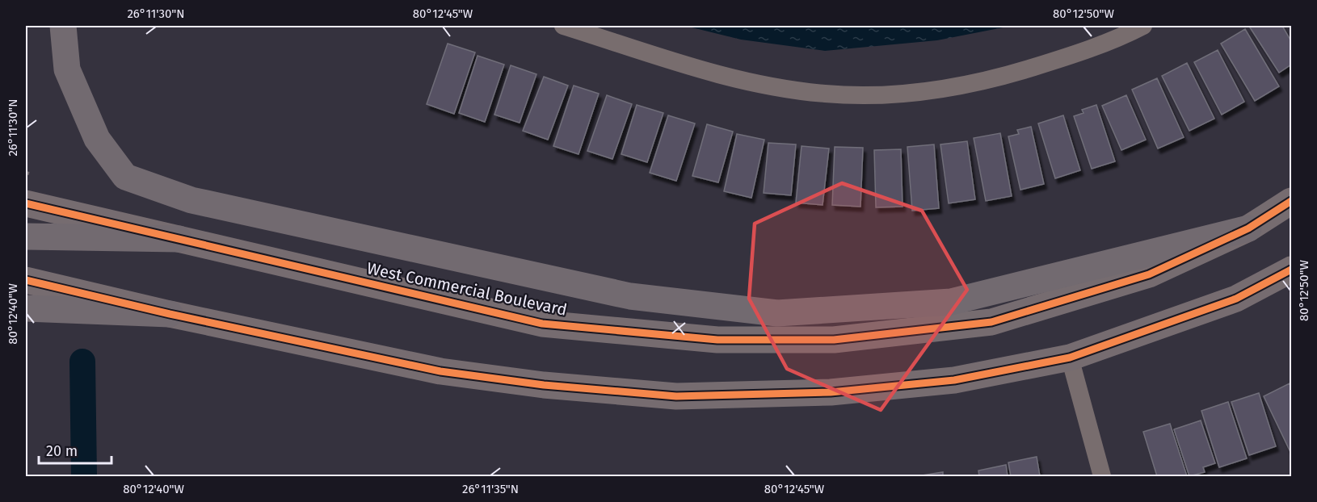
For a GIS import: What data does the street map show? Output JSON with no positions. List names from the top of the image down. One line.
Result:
{"streets":{"highway":["West Commercial Boulevard"]},"scale_bar":"20 m","coordinates":["26°11'30\"N","80°12'45\"W","80°12'50\"W","80°12'40\"W","26°11'35\"N"]}
